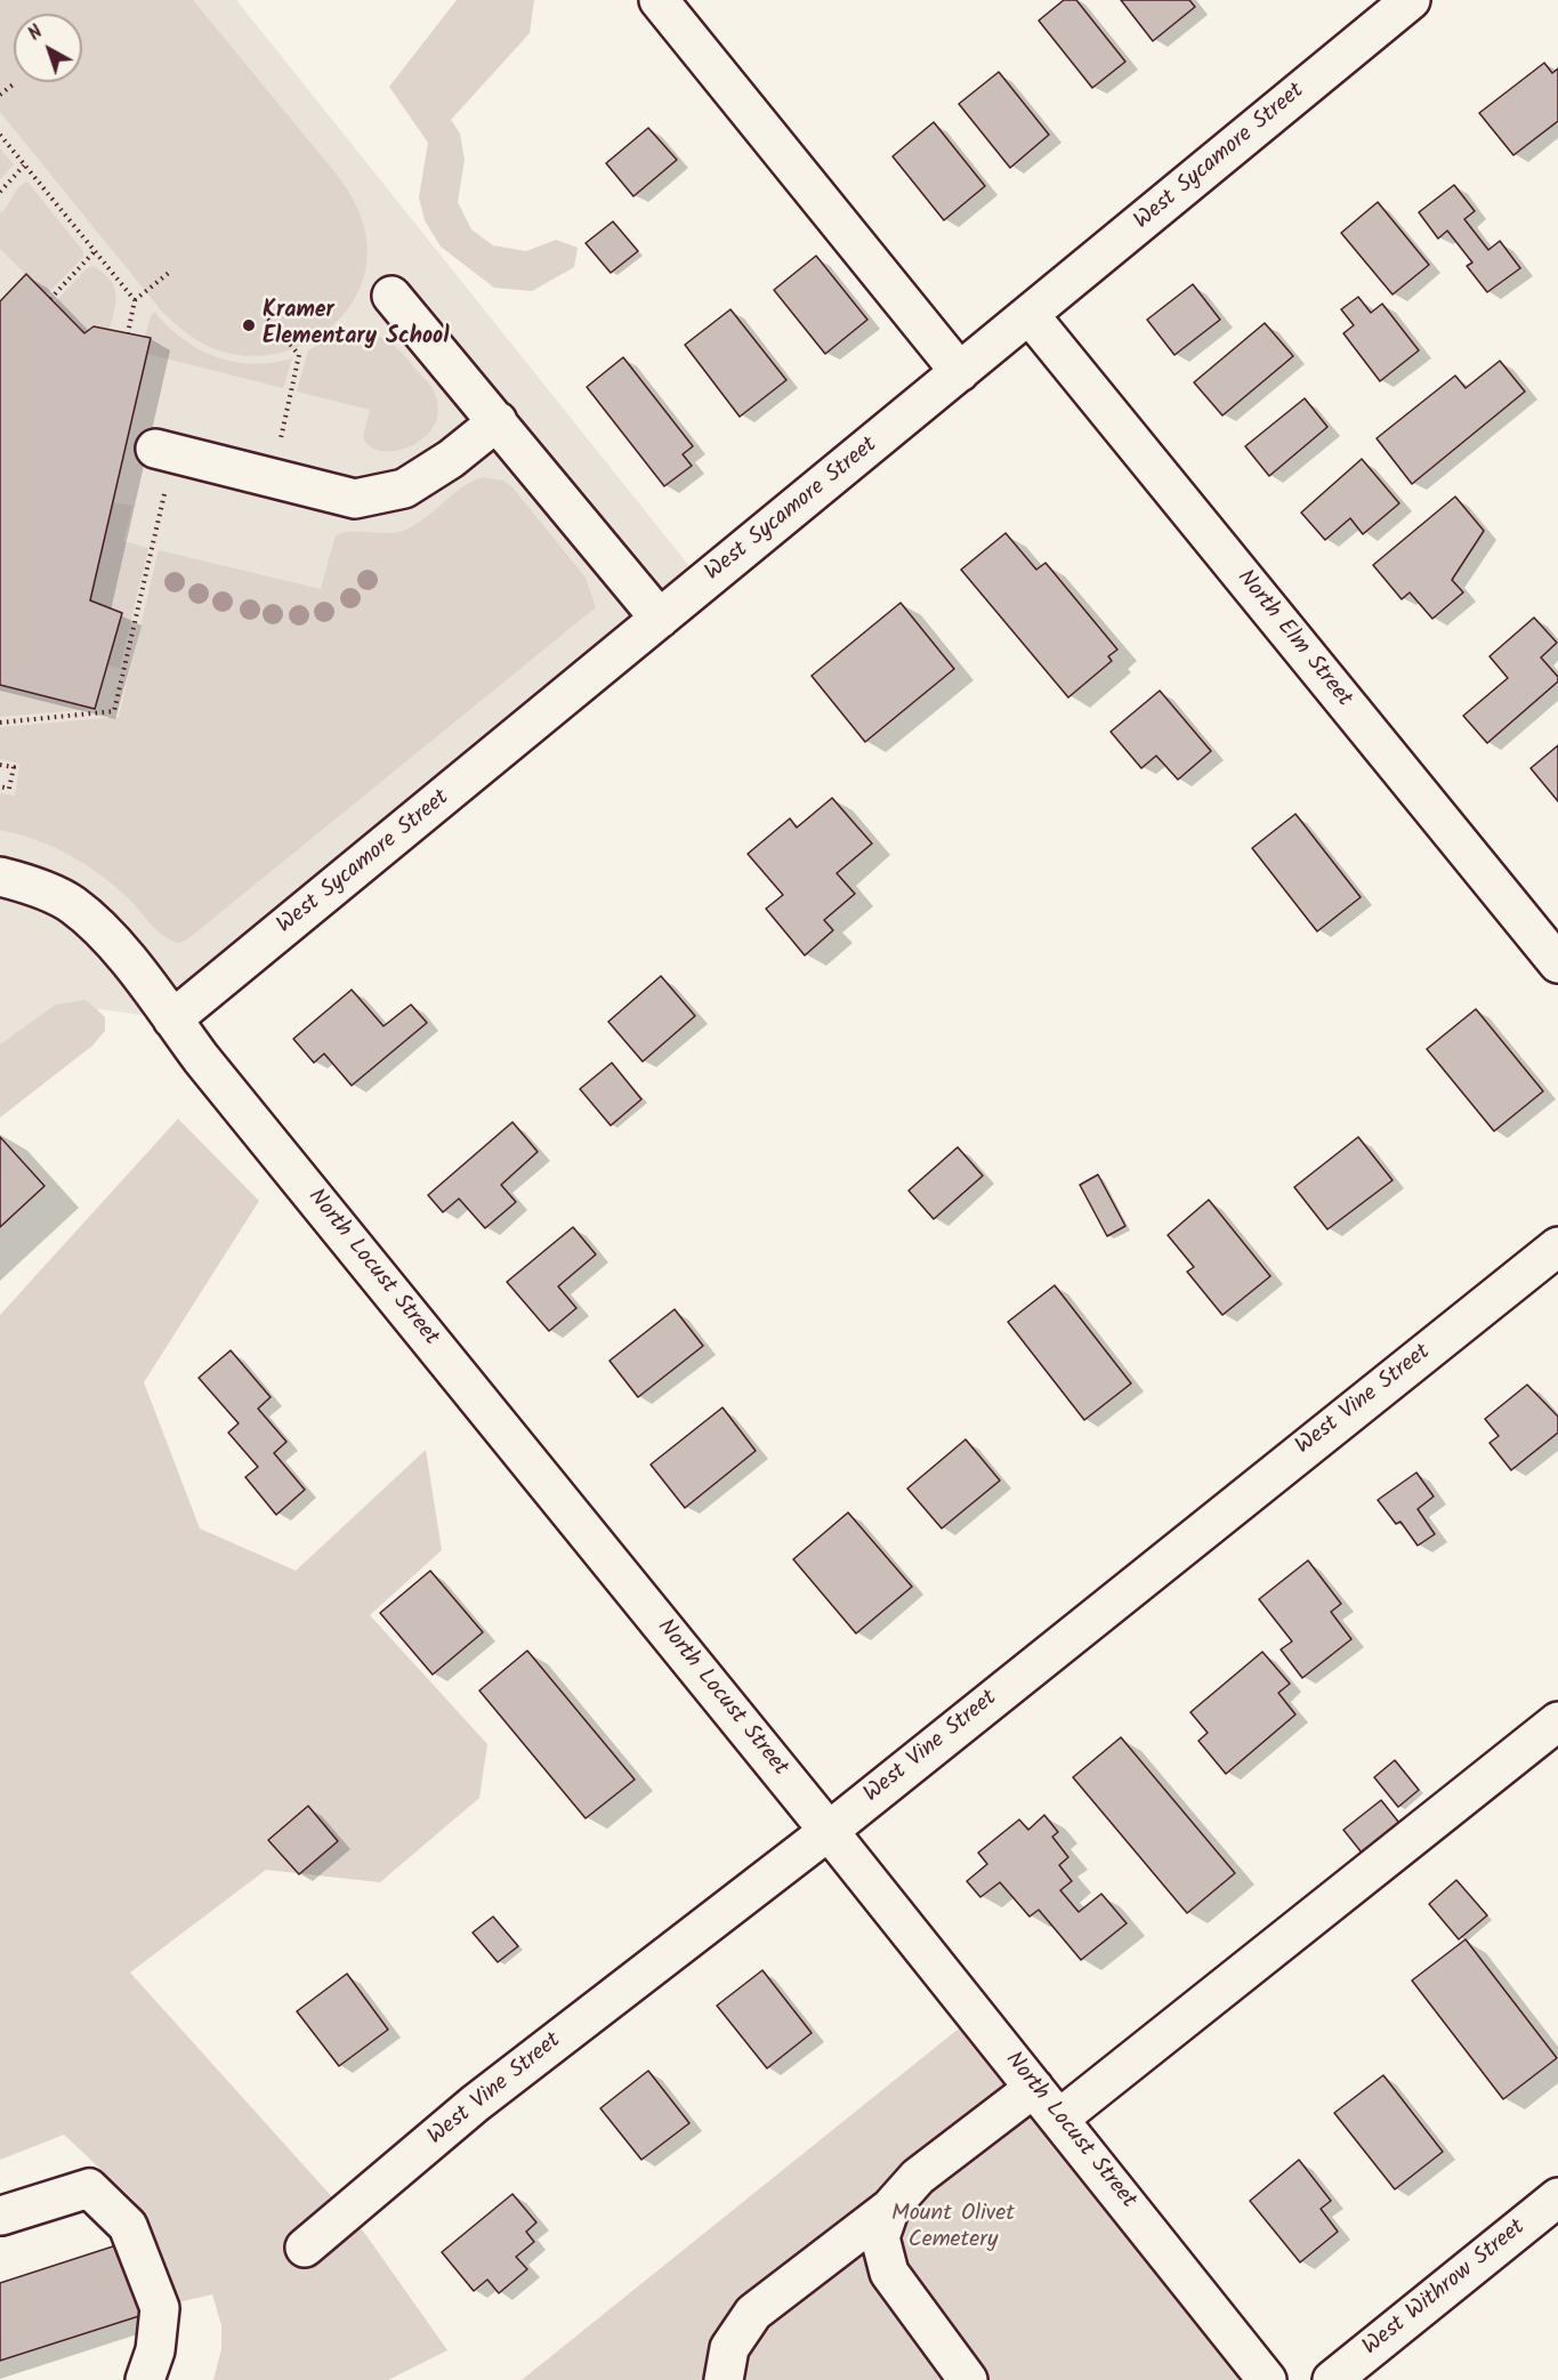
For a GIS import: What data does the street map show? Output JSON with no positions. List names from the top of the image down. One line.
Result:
{"streets":{"street":["West Sycamore Street","North Elm Street","North Locust Street","West Vine Street","West Withrow Street"]},"crossings":[["West Sycamore Street","North Elm Street"],["West Sycamore Street","North Locust Street"],["North Locust Street","West Vine Street"]],"parks":["Mount Olivet Cemetery"],"places":["Kramer Elementary School"],"north":"top left"}
